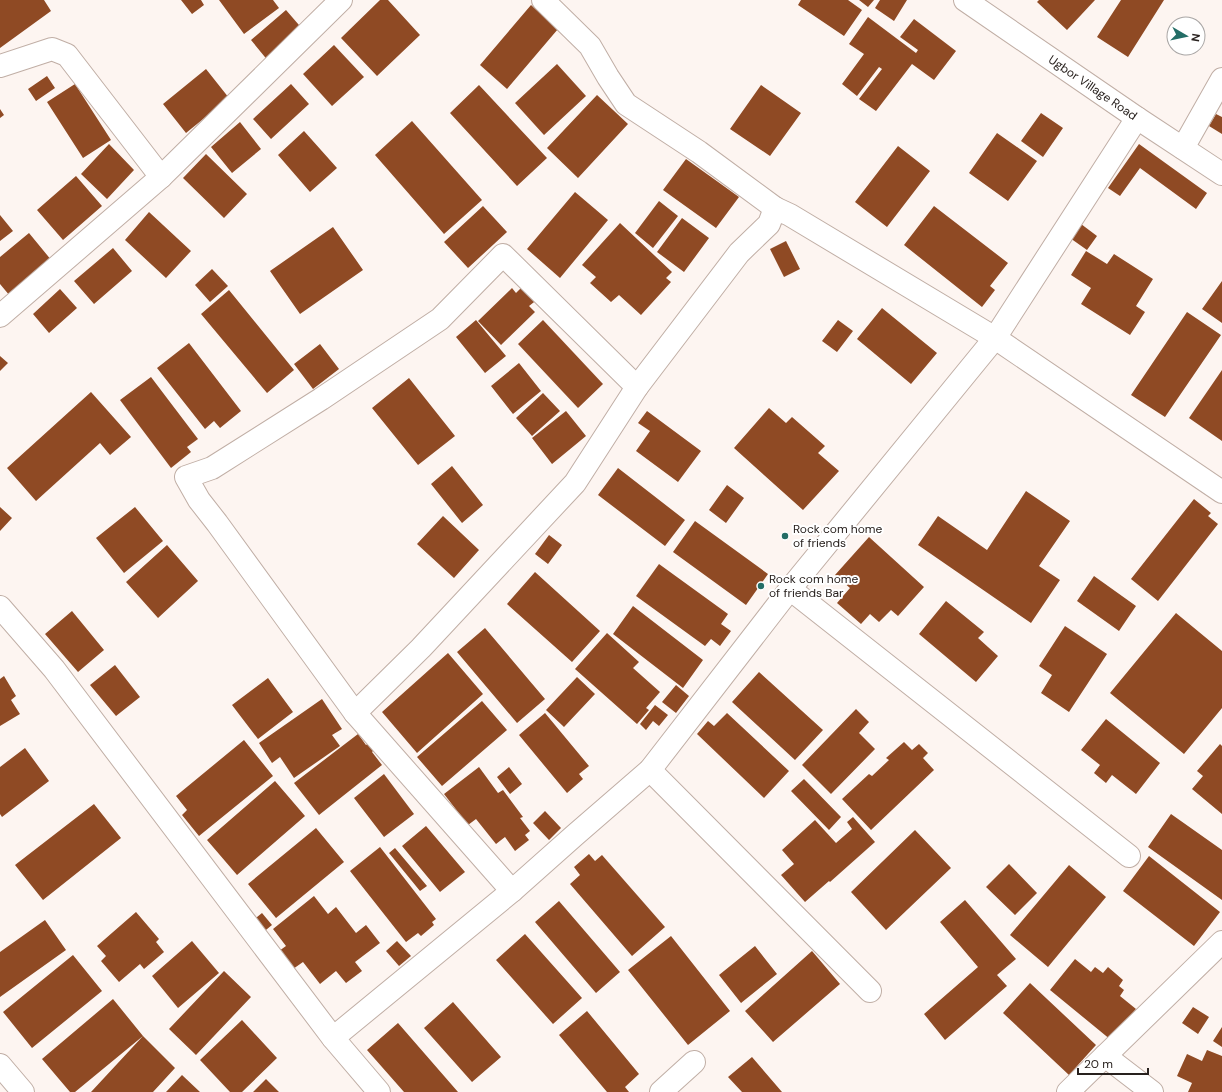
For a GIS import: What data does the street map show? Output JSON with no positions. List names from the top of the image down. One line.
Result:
{"streets":{"street":["Ugbor Village Road"]},"places":["Rock com home of friends","Rock com home of friends Bar"],"scale_bar":"20 m","north":"right"}
